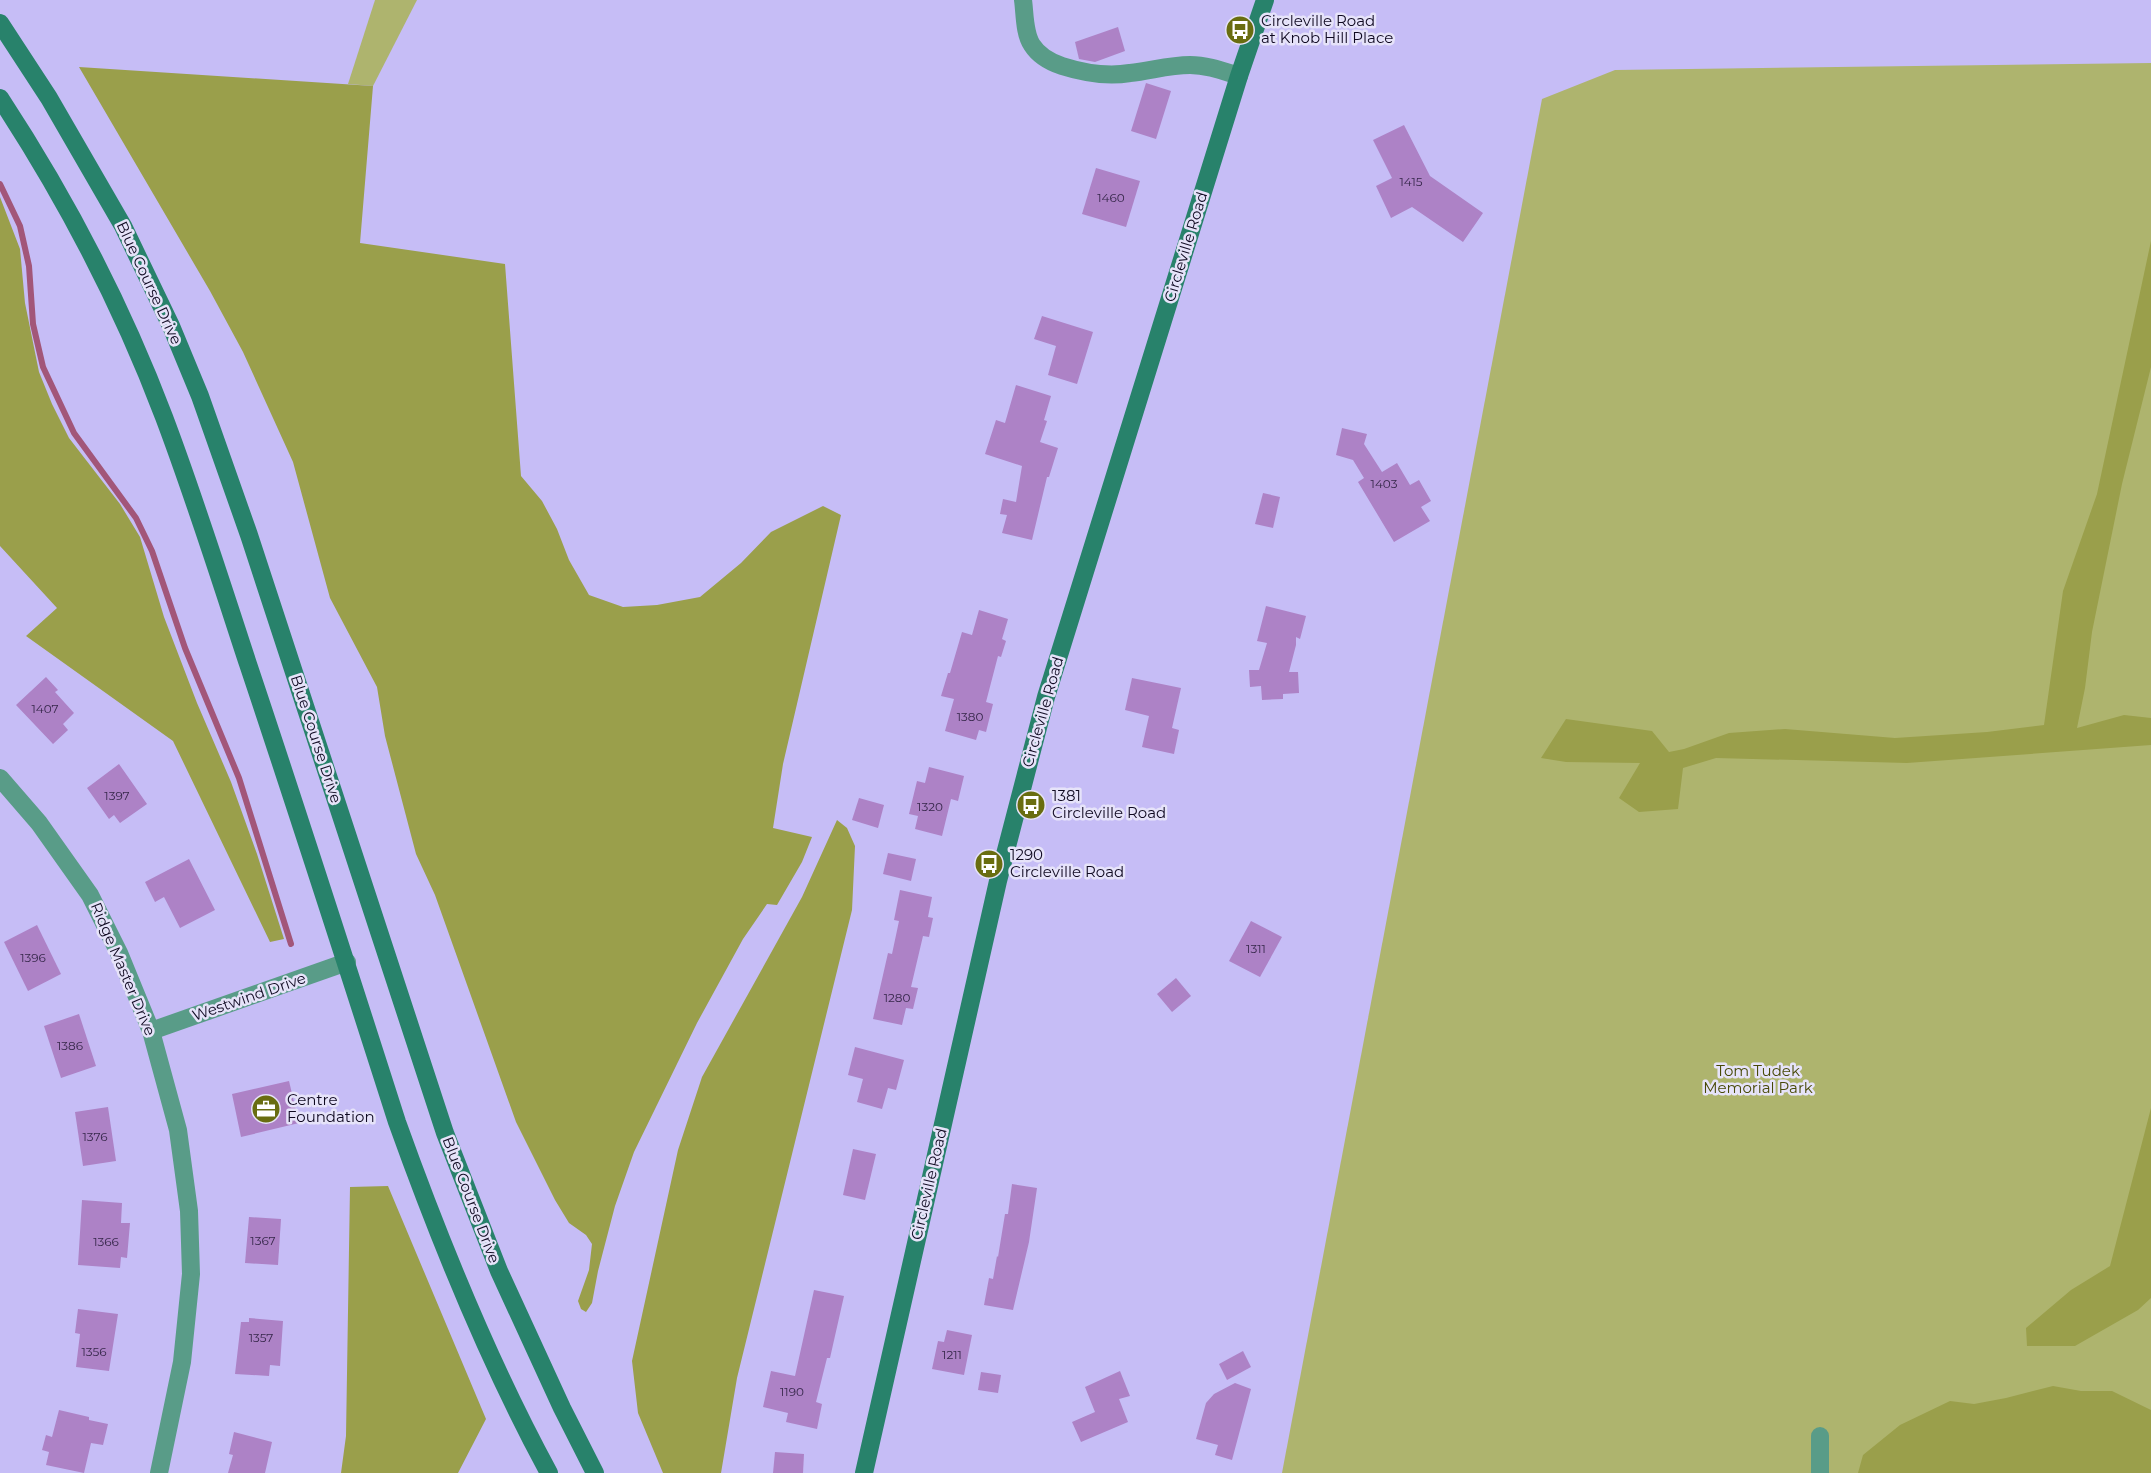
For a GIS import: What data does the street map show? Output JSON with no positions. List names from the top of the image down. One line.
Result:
{"streets":{"main road":["Circleville Road","Blue Course Drive"],"street":["Ridge Master Drive","Westwind Drive"]},"crossings":[["Ridge Master Drive","Westwind Drive"]],"parks":["Tom Tudek Memorial Park"],"places":{"bus stop":["Circleville Road at Knob Hill Place","1381 Circleville Road","1290 Circleville Road"],"office":["Centre Foundation"]},"house_numbers":["1415","1460","1403","1407","1380","1397","1320","1311","1396","1280","1386","1376","1367","1366","1357","1356","1211","1190"]}
